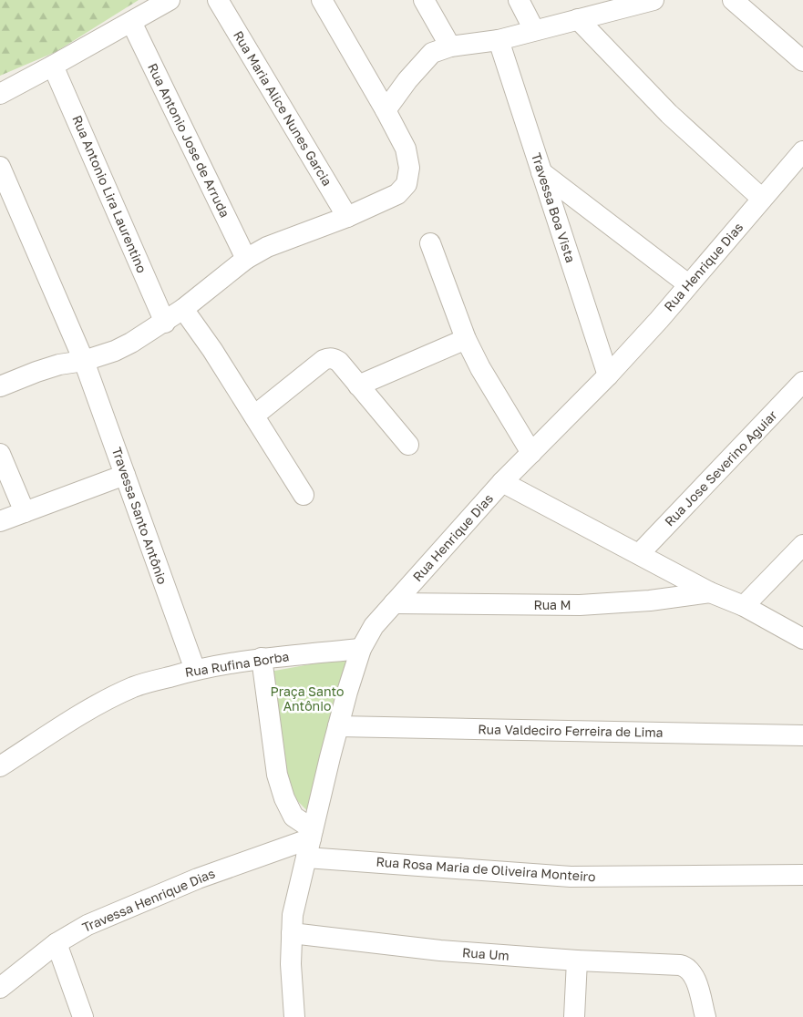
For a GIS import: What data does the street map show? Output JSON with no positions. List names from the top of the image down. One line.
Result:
{"streets":{"street":["Rua Maria Alice Nunes Garcia","Rua Antonio Jose de Arruda","Rua Antonio Lira Laurentino","Travessa Boa Vista","Rua Henrique Dias","Rua Jose Severino Aguiar","Travessa Santo Antônio","Rua M","Rua Rufina Borba","Rua Valdeciro Ferreira de Lima","Rua Rosa Maria de Oliveira Monteiro","Travessa Henrique Dias","Rua Um"]},"crossings":[["Travessa Boa Vista","Rua Henrique Dias"],["Rua Henrique Dias","Rua M"],["Rua Henrique Dias","Rua Rufina Borba"],["Rua Henrique Dias","Rua Valdeciro Ferreira de Lima"],["Rua Henrique Dias","Rua Rosa Maria de Oliveira Monteiro"],["Rua Henrique Dias","Travessa Henrique Dias"],["Rua Henrique Dias","Rua Um"],["Travessa Santo Antônio","Rua Rufina Borba"],["Rua Rosa Maria de Oliveira Monteiro","Travessa Henrique Dias"]],"parks":["Praça Santo Antônio"]}
